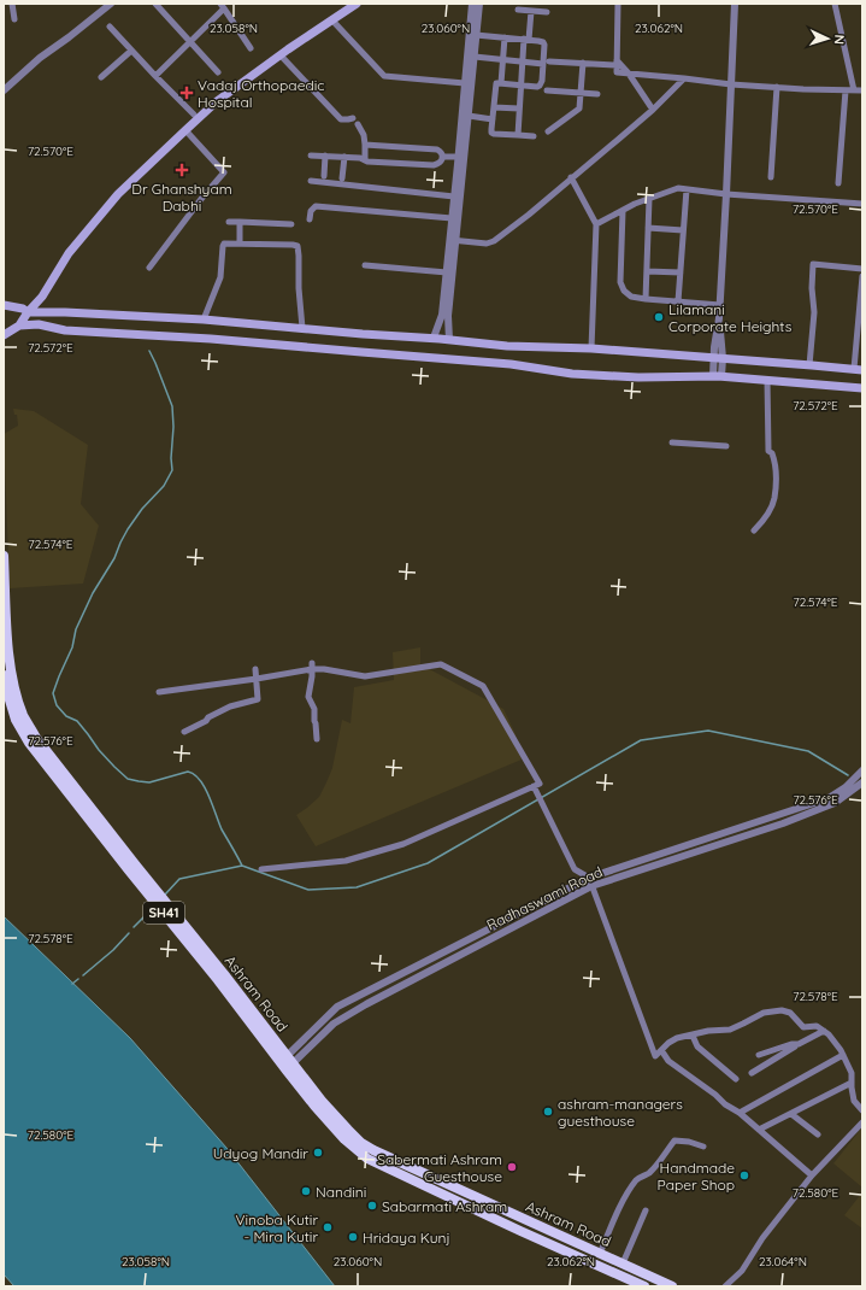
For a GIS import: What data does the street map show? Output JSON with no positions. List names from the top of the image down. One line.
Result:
{"streets":{"main road":["Ashram Road"],"street":["Radhaswami Road"]},"crossings":[["Radhaswami Road","Ashram Road"]],"places":{"health":["Vadaj Orthopaedic Hospital","Dr Ghanshyam Dabhi"],"other":["Lilamani Corporate Heights","ashram-managers guesthouse","Udyog Mandir","Sabermati Ashram Guesthouse","Handmade Paper Shop","Nandini","Sabarmati Ashram","Vinoba Kutir - Mira Kutir","Hridaya Kunj"]},"north":"right","coordinates":["23.058°N","23.060°N","23.062°N","72.570°E","72.572°E","72.574°E","72.576°E","72.578°E","72.580°E","23.064°N"]}
